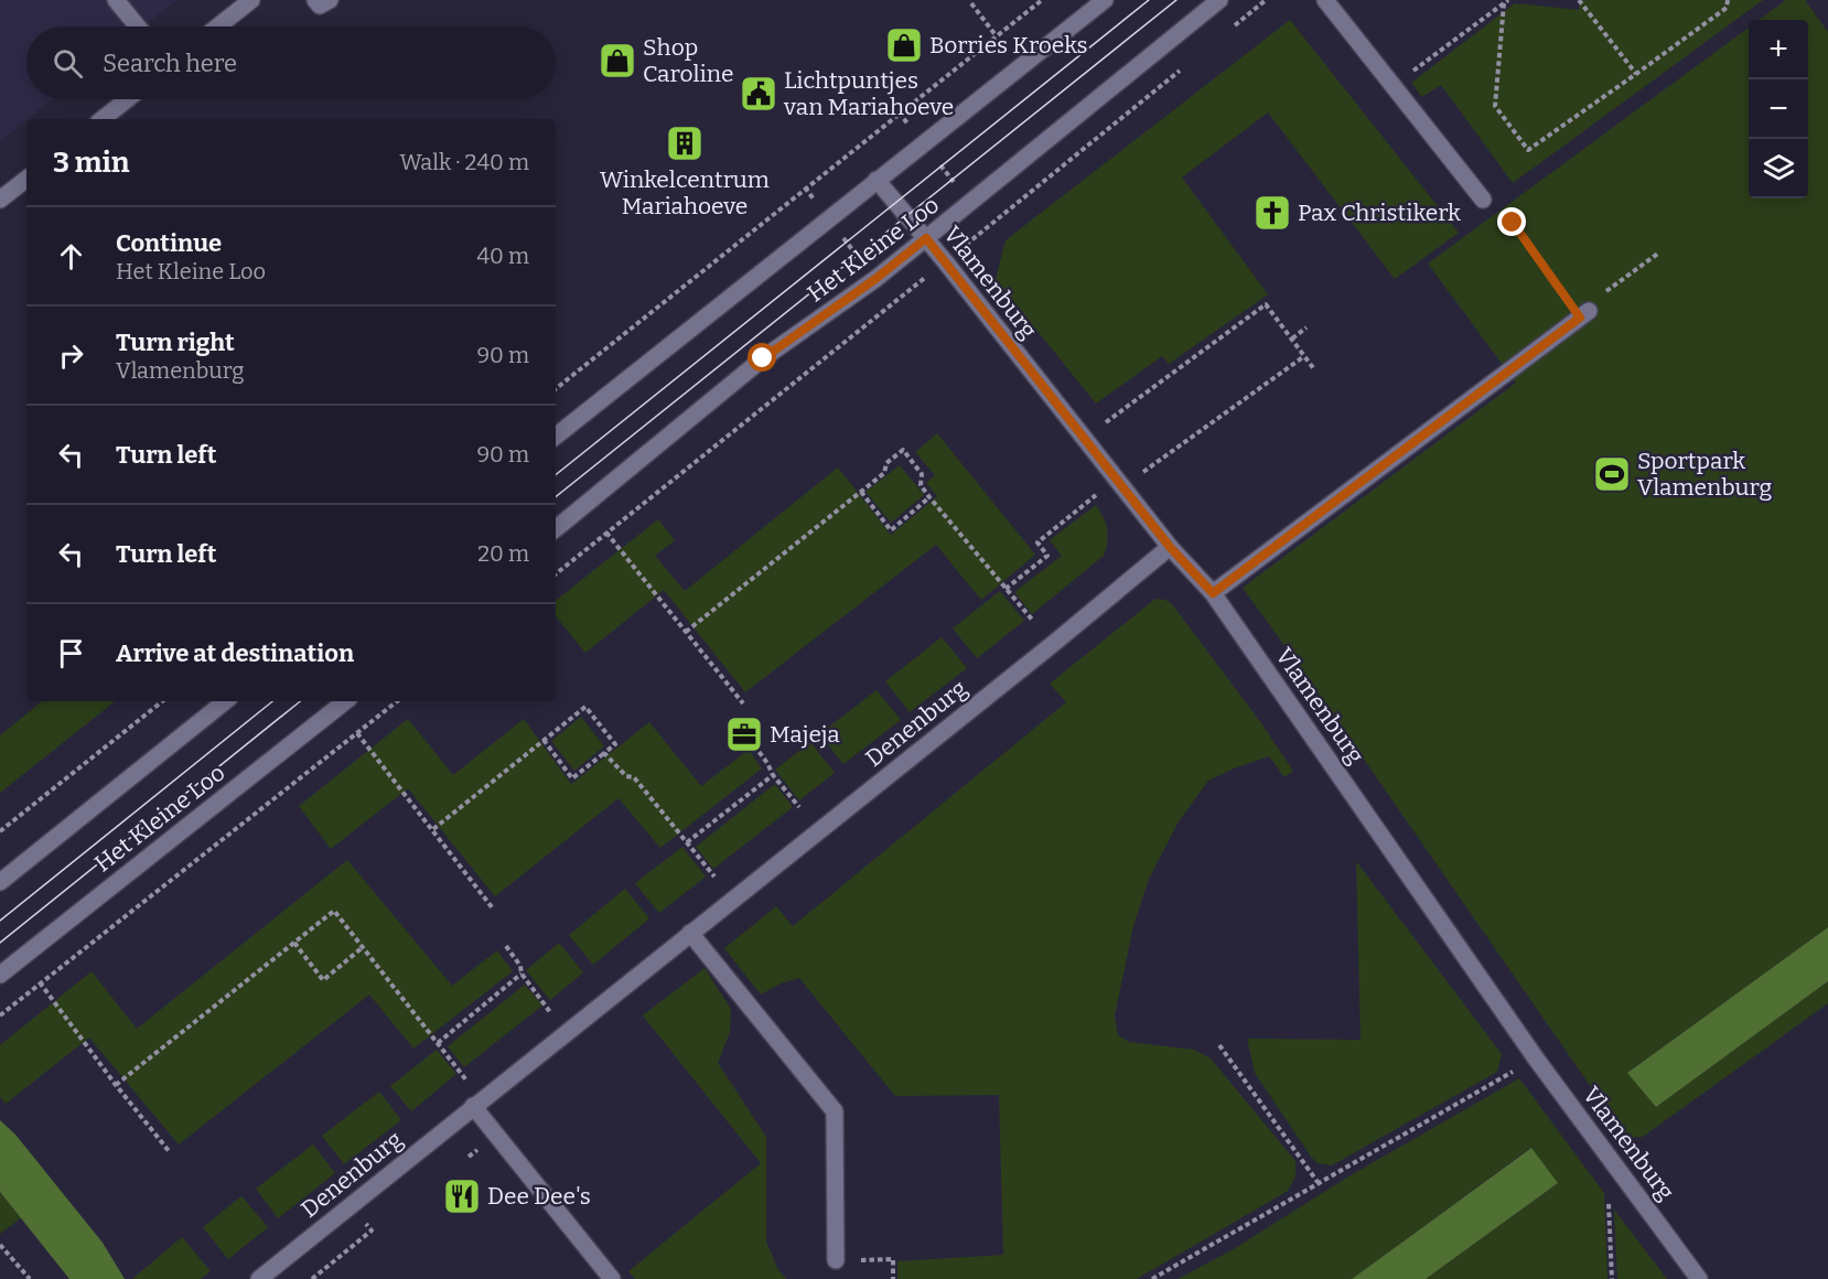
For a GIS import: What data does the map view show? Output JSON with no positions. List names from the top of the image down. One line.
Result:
{"streets":{"street":["Het Kleine Loo","Vlamenburg","Denenburg"]},"crossings":[["Het Kleine Loo","Vlamenburg"],["Vlamenburg","Denenburg"]],"places":{"shop":["Borries Kroeks","Shop Caroline"],"public building":["Lichtpuntjes van Mariahoeve"],"building":["Winkelcentrum Mariahoeve"],"church":["Pax Christikerk"],"sports":["Sportpark Vlamenburg"],"office":["Majeja"],"restaurant":["Dee Dee's"]},"page":{"map_buttons":["+","−"],"search":"Search here","heading":["3 min","Walk · 240 m"],"list":[["Continue","Het Kleine Loo","40 m"],["Turn right","Vlamenburg","90 m"],["Turn left","90 m"],["Turn left","20 m"],"Arrive at destination"]}}
